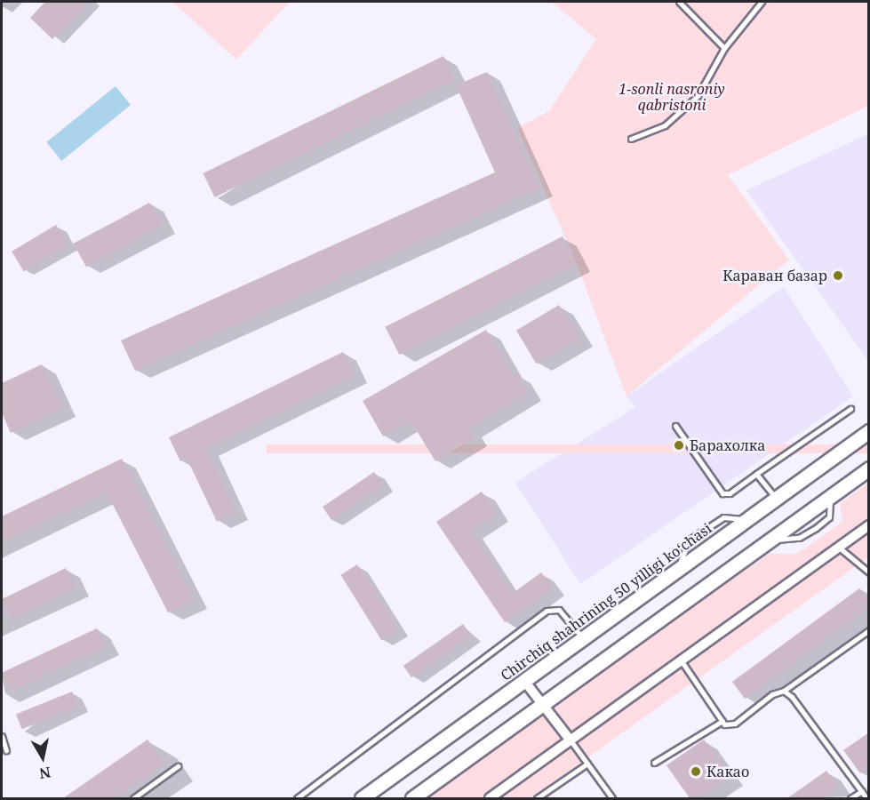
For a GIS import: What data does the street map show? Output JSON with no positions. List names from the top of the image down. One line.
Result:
{"streets":{"main road":["Chirchiq shahrining 50 yilligi koʻchasi"]},"parks":["1-sonli nasroniy qabristoni"],"places":["Караван базар","Барахолка","Какао"],"north":"bottom"}
